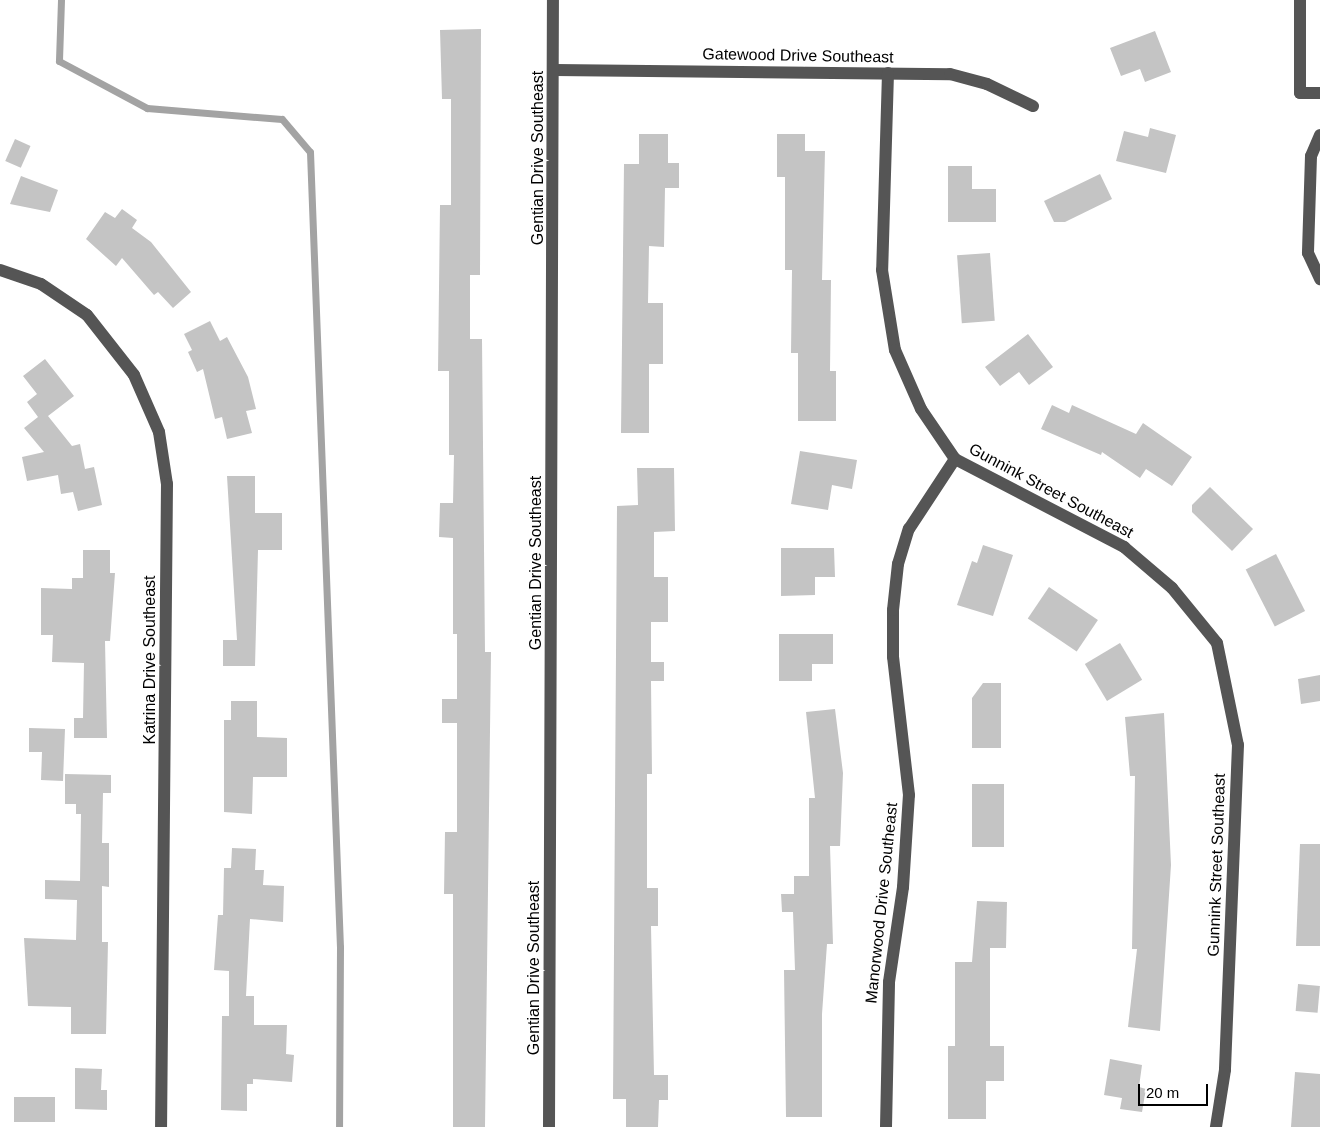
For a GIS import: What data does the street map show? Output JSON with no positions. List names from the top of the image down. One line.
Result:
{"streets":{"street":["Gatewood Drive Southeast","Gentian Drive Southeast","Gunnink Street Southeast","Katrina Drive Southeast","Manorwood Drive Southeast"]},"crossings":[["Gatewood Drive Southeast","Gentian Drive Southeast"],["Gatewood Drive Southeast","Gunnink Street Southeast"],["Gunnink Street Southeast","Manorwood Drive Southeast"]],"scale_bar":"20 m"}
